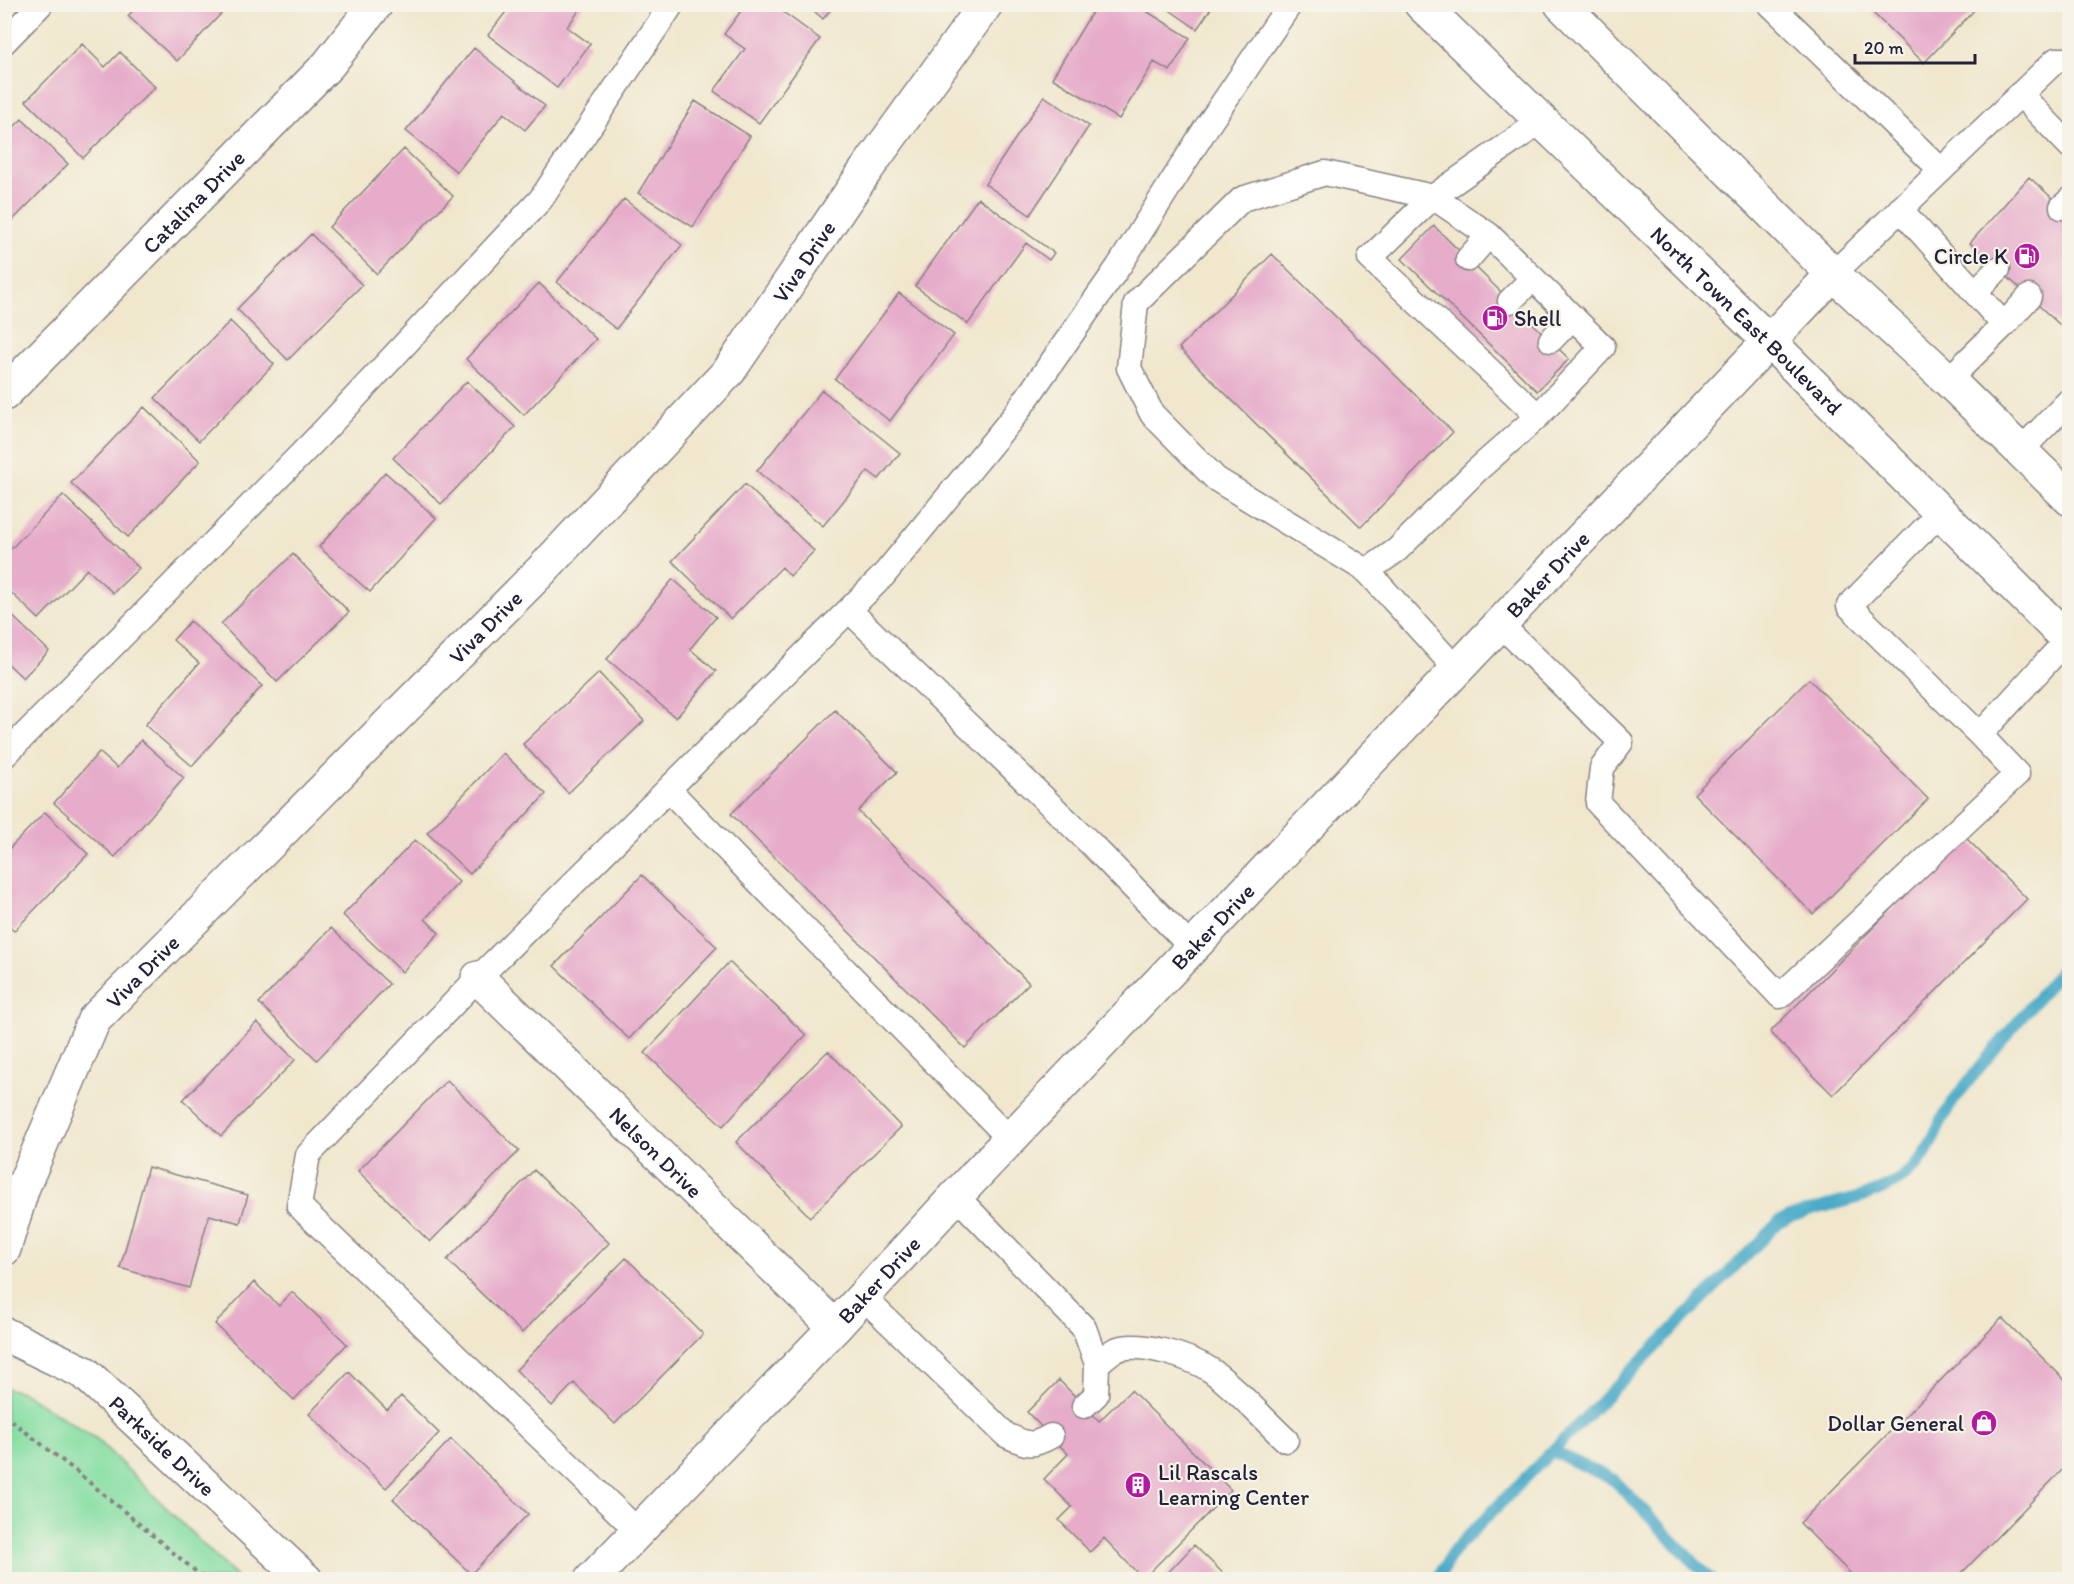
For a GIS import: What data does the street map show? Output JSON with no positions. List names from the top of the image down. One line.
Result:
{"streets":{"street":["Catalina Drive","Viva Drive","North Town East Boulevard","Baker Drive","Nelson Drive","Parkside Drive"]},"crossings":[["North Town East Boulevard","Baker Drive"],["Baker Drive","Nelson Drive"]],"places":{"fuel station":["Circle K","Shell"],"shop":["Dollar General"],"building":["Lil Rascals Learning Center"]},"scale_bar":"20 m"}
